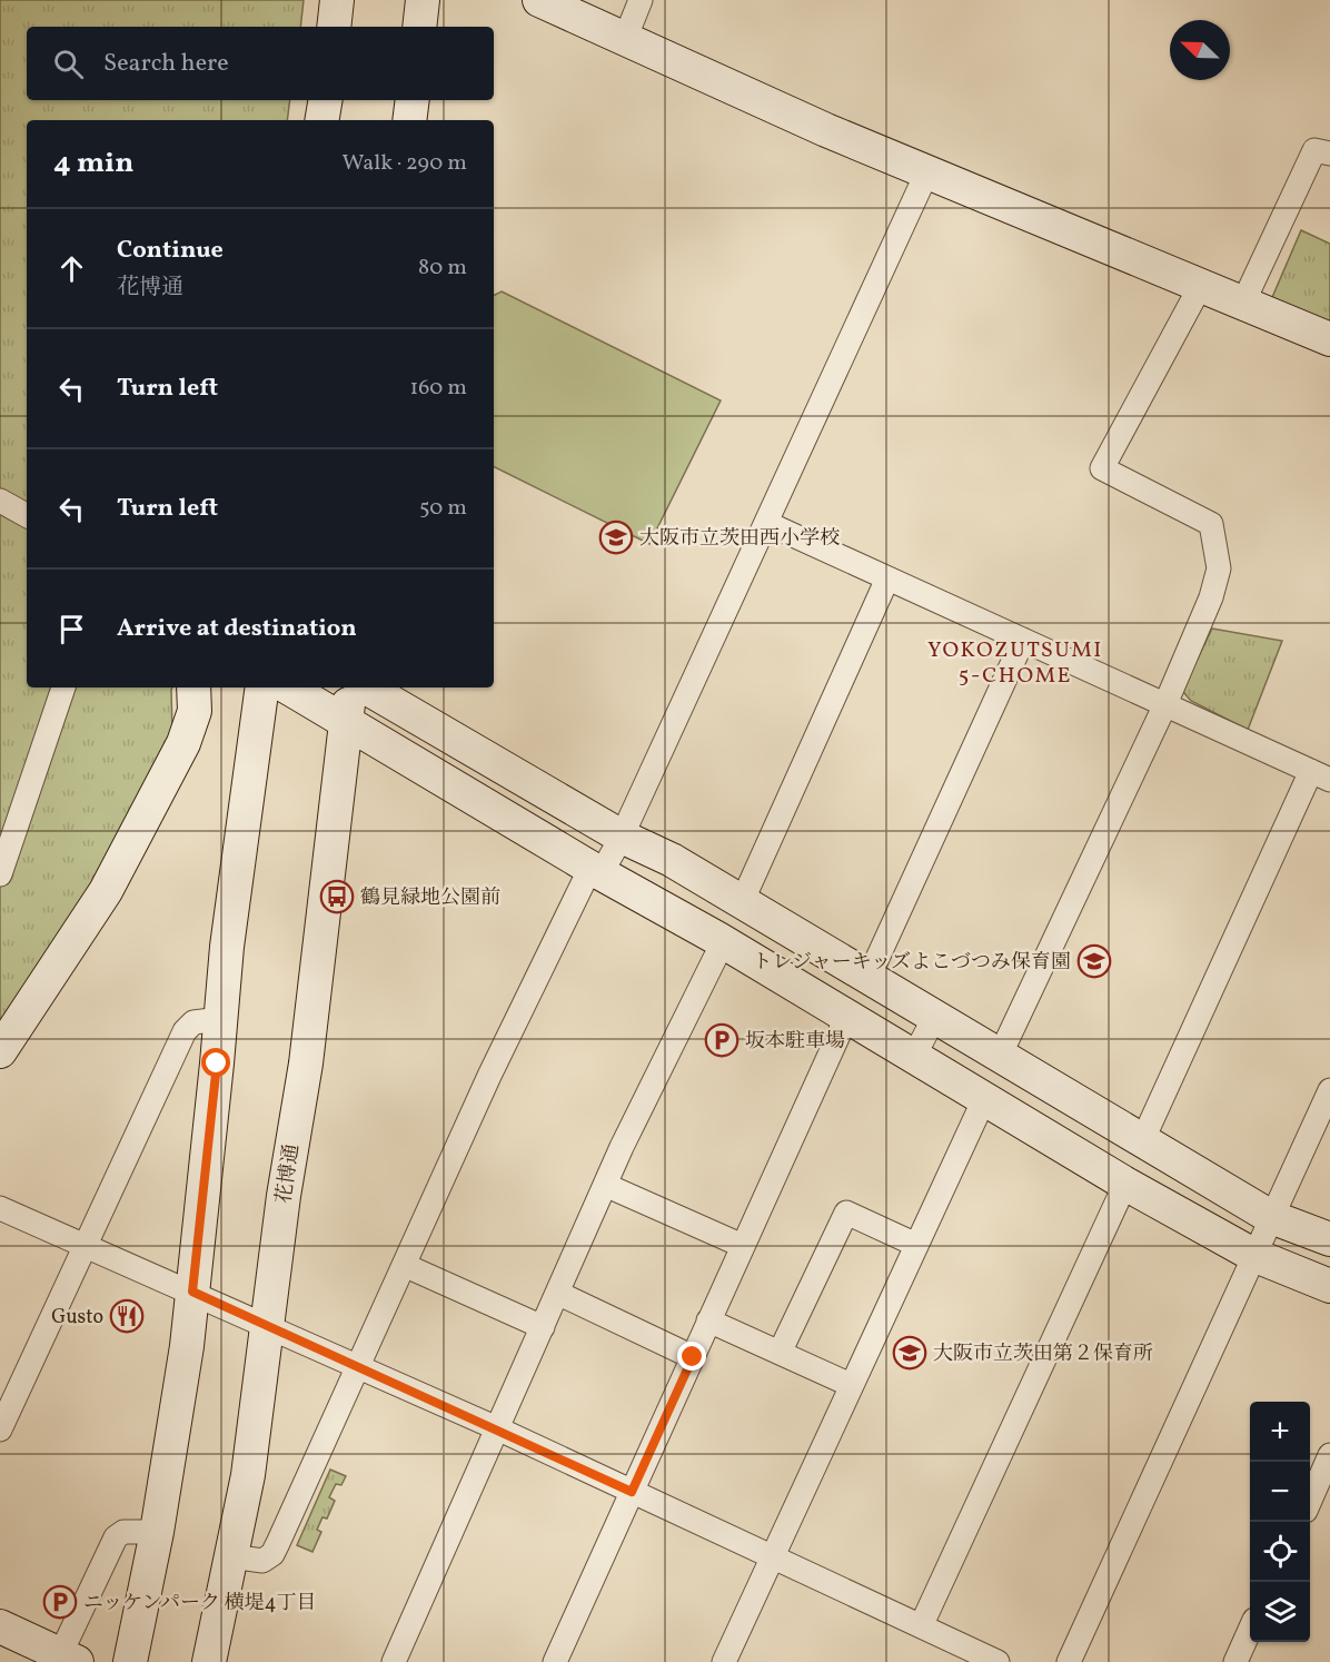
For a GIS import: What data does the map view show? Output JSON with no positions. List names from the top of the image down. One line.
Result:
{"streets":{"street":["花博通"]},"districts":["YOKOZUTSUMI 5-CHOME"],"places":{"school or university":["大阪市立茨田西小学校","トレジャーキッズよこづつみ保育園","大阪市立茨田第２保育所"],"bus stop":["鶴見緑地公園前"],"parking":["坂本駐車場","ニッケンパーク 横堤4丁目"],"restaurant":["Gusto"]},"north":"top left","page":{"search":"Search here","heading":["4 min","Walk · 290 m"],"list":[["Continue","花博通","80 m"],["Turn left","160 m"],["Turn left","50 m"],"Arrive at destination"],"map_buttons":["+","−"]}}
